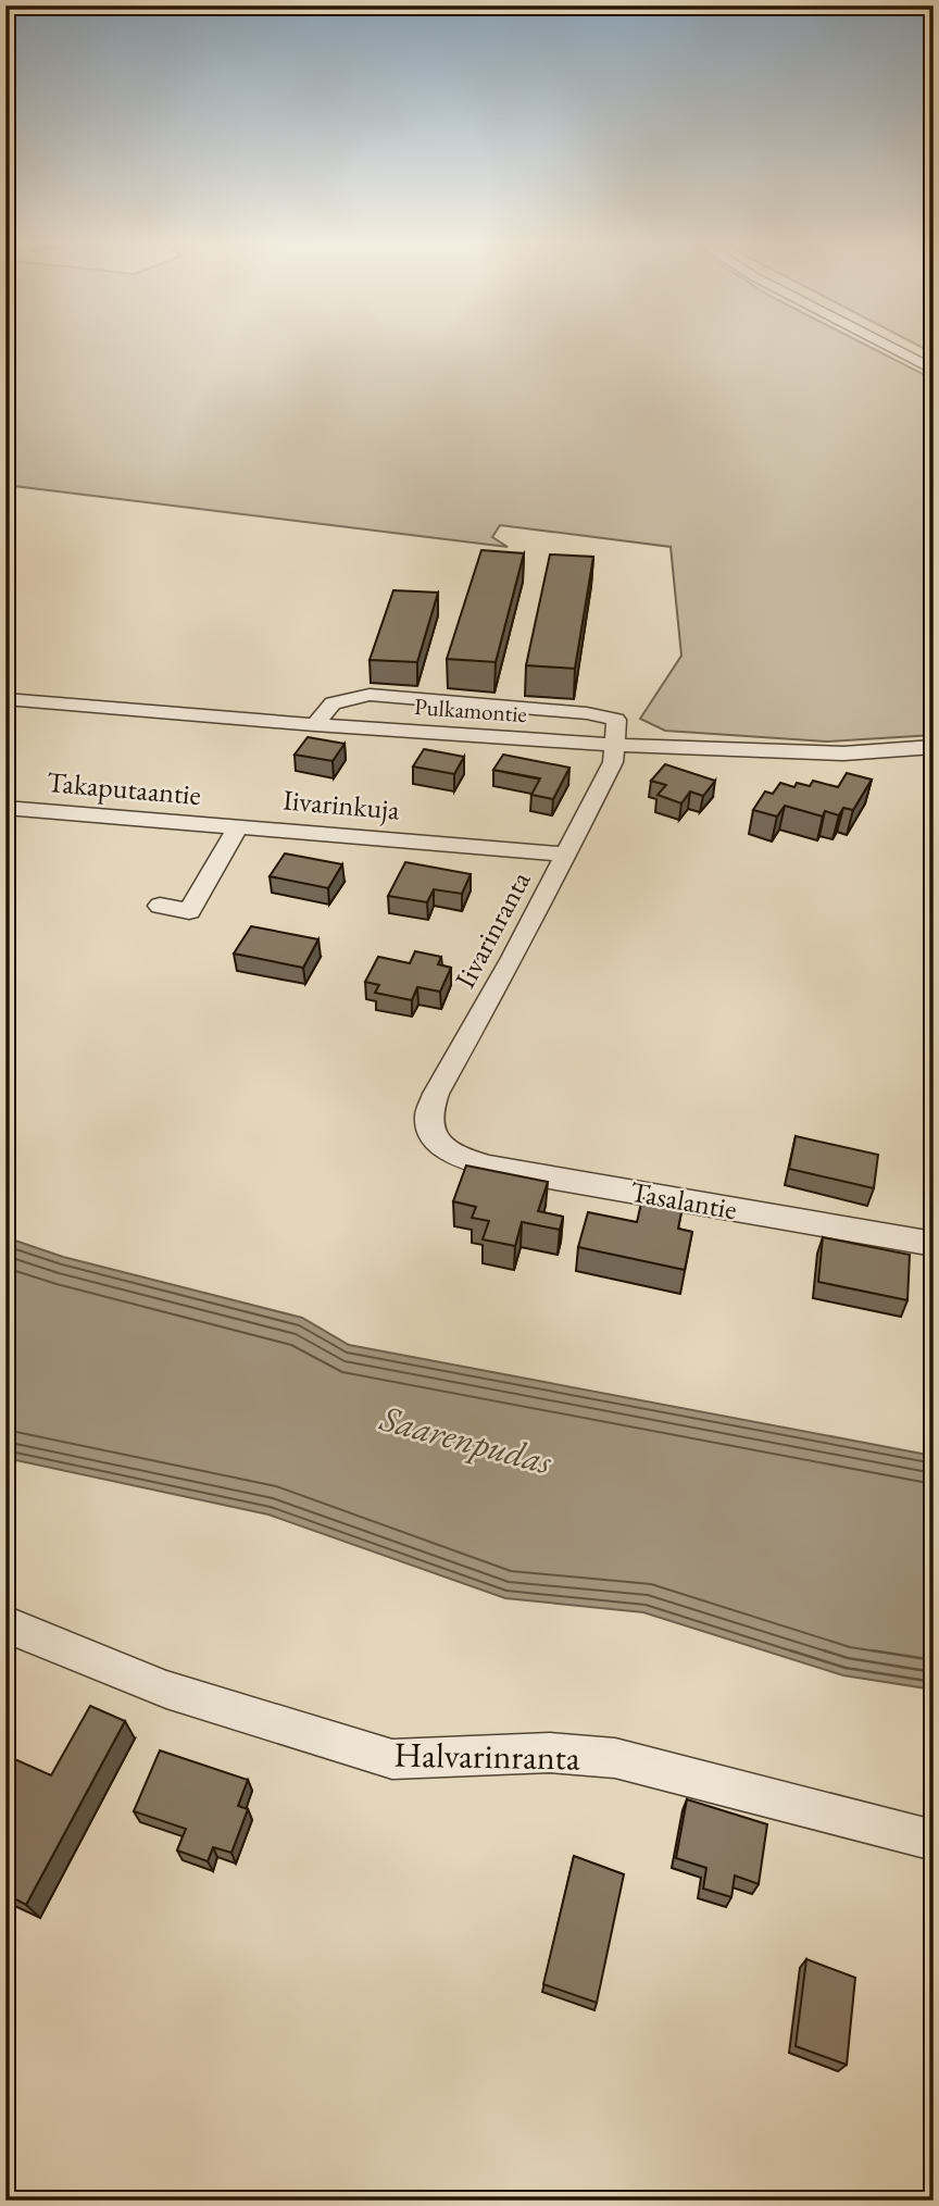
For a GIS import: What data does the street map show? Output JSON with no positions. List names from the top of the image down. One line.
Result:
{"streets":{"street":["Pulkamontie","Takaputaantie","Iivarinkuja","Iivarinranta","Tasalantie","Halvarinranta"]},"crossings":[["Pulkamontie","Iivarinranta"],["Takaputaantie","Iivarinkuja"],["Iivarinkuja","Iivarinranta"],["Iivarinranta","Tasalantie"]],"water":["Saarenpudas"]}
